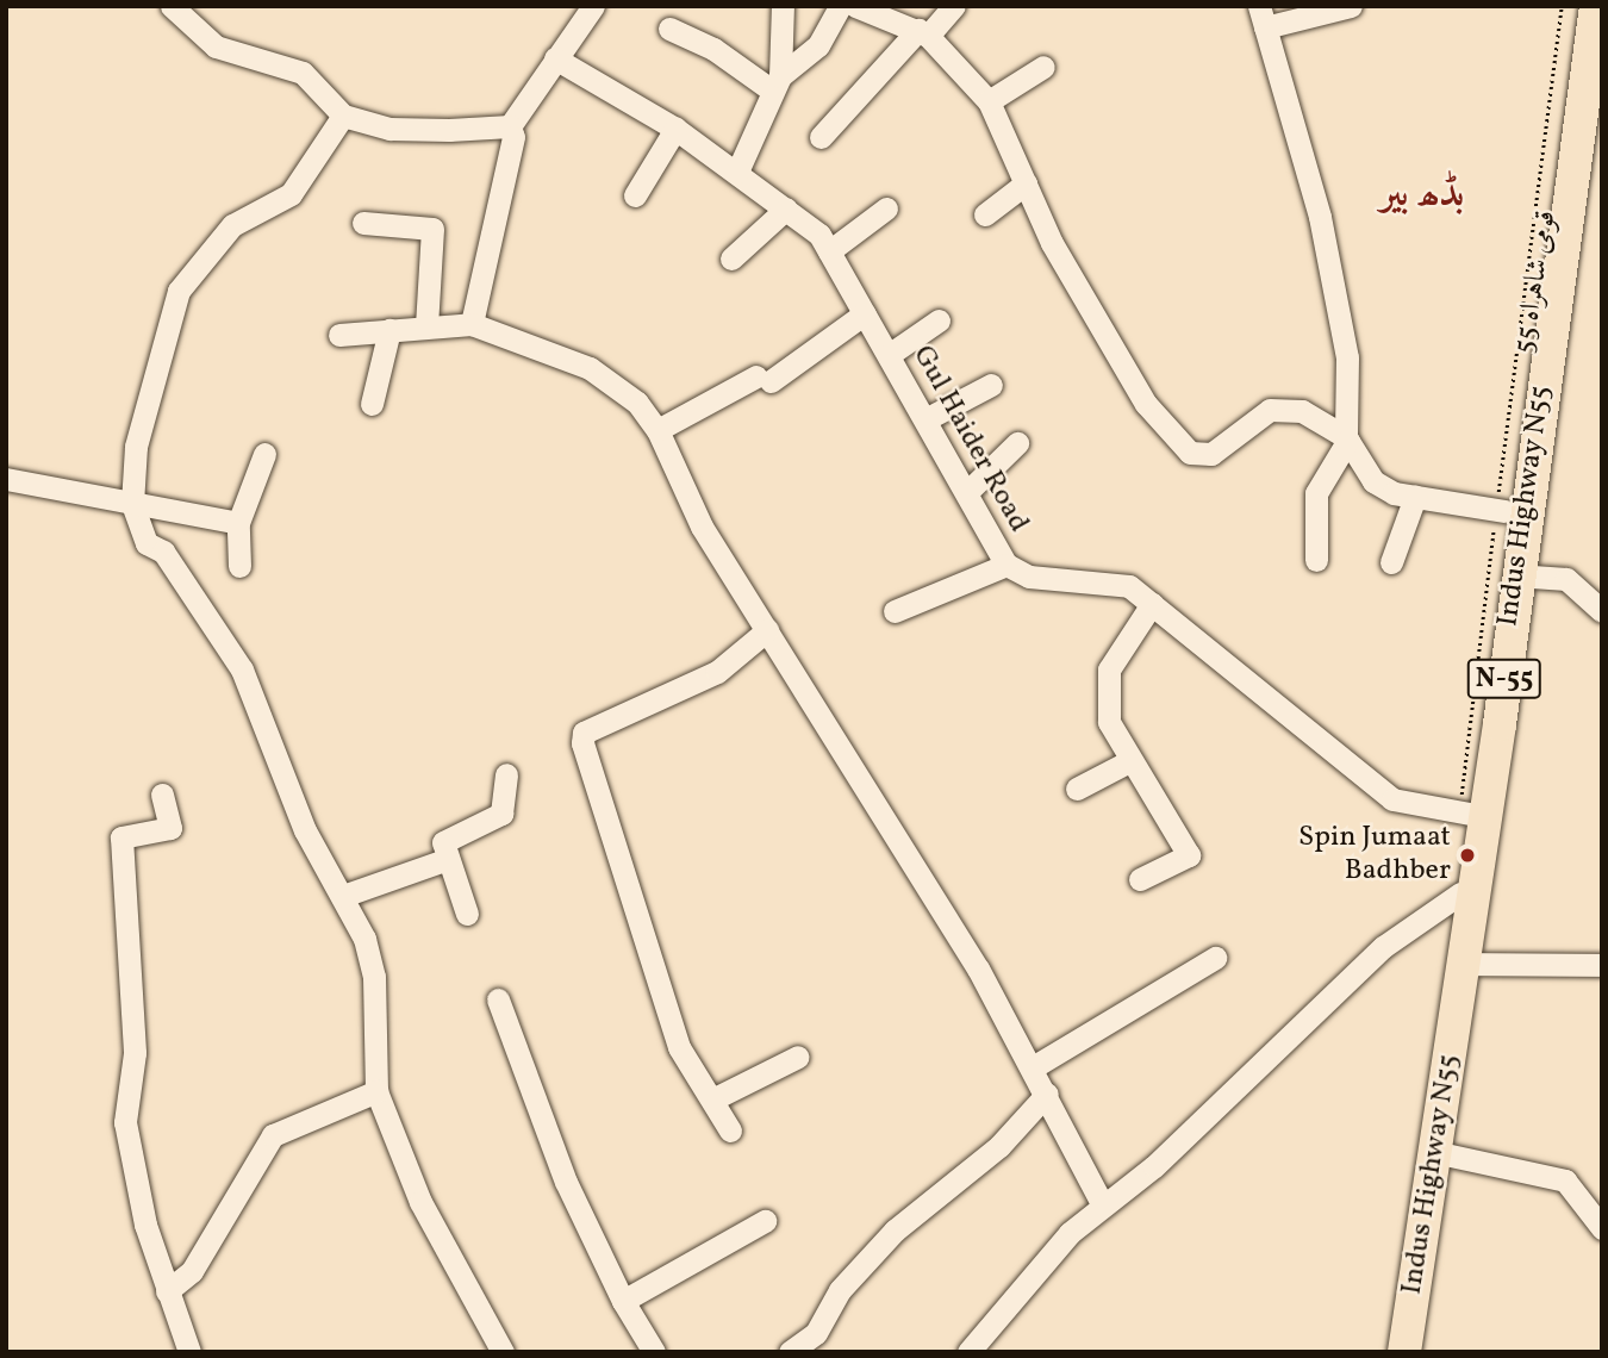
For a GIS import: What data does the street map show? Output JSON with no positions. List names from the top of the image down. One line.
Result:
{"streets":{"highway":["قومی شاہراہ 55","Indus Highway N55","N-55"],"street":["Gul Haider Road"]},"crossings":[["قومی شاہراہ 55","Gul Haider Road"]],"districts":["بڈھ بیر"],"places":["Spin Jumaat Badhber"]}
